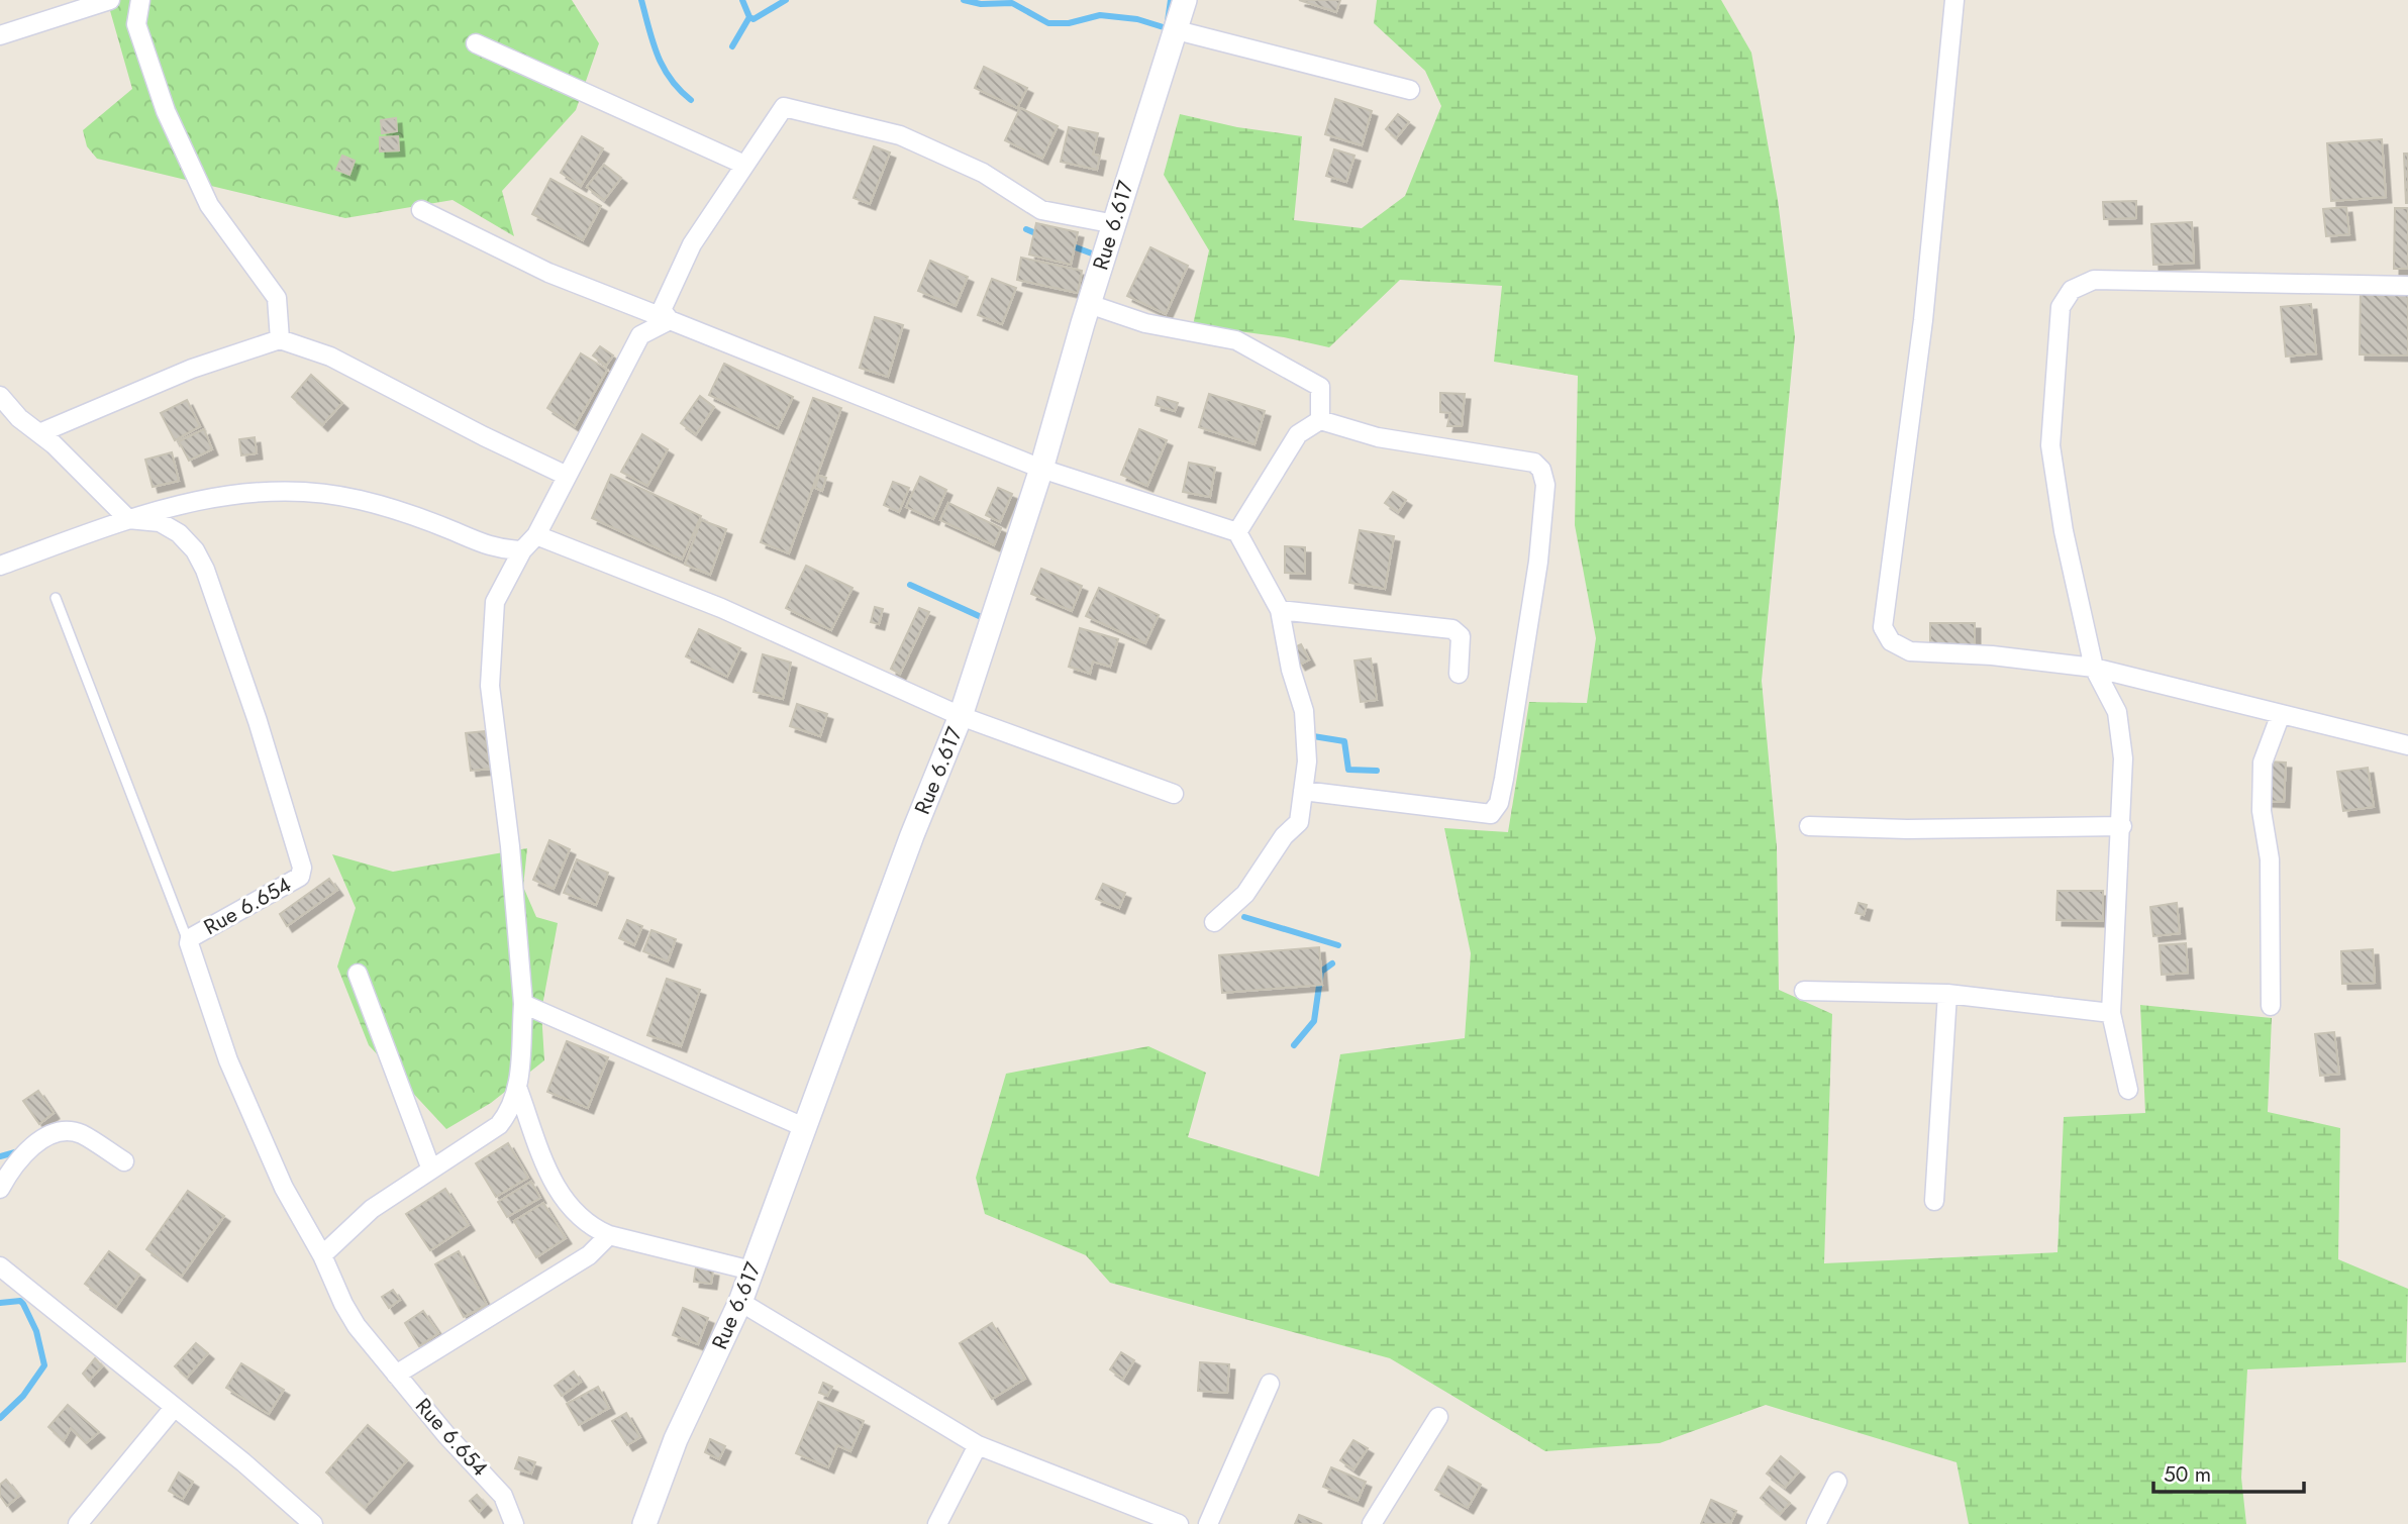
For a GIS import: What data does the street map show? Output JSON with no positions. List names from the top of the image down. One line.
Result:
{"streets":{"street":["Rue 6.617","Rue 6.654"]},"scale_bar":"50 m"}
